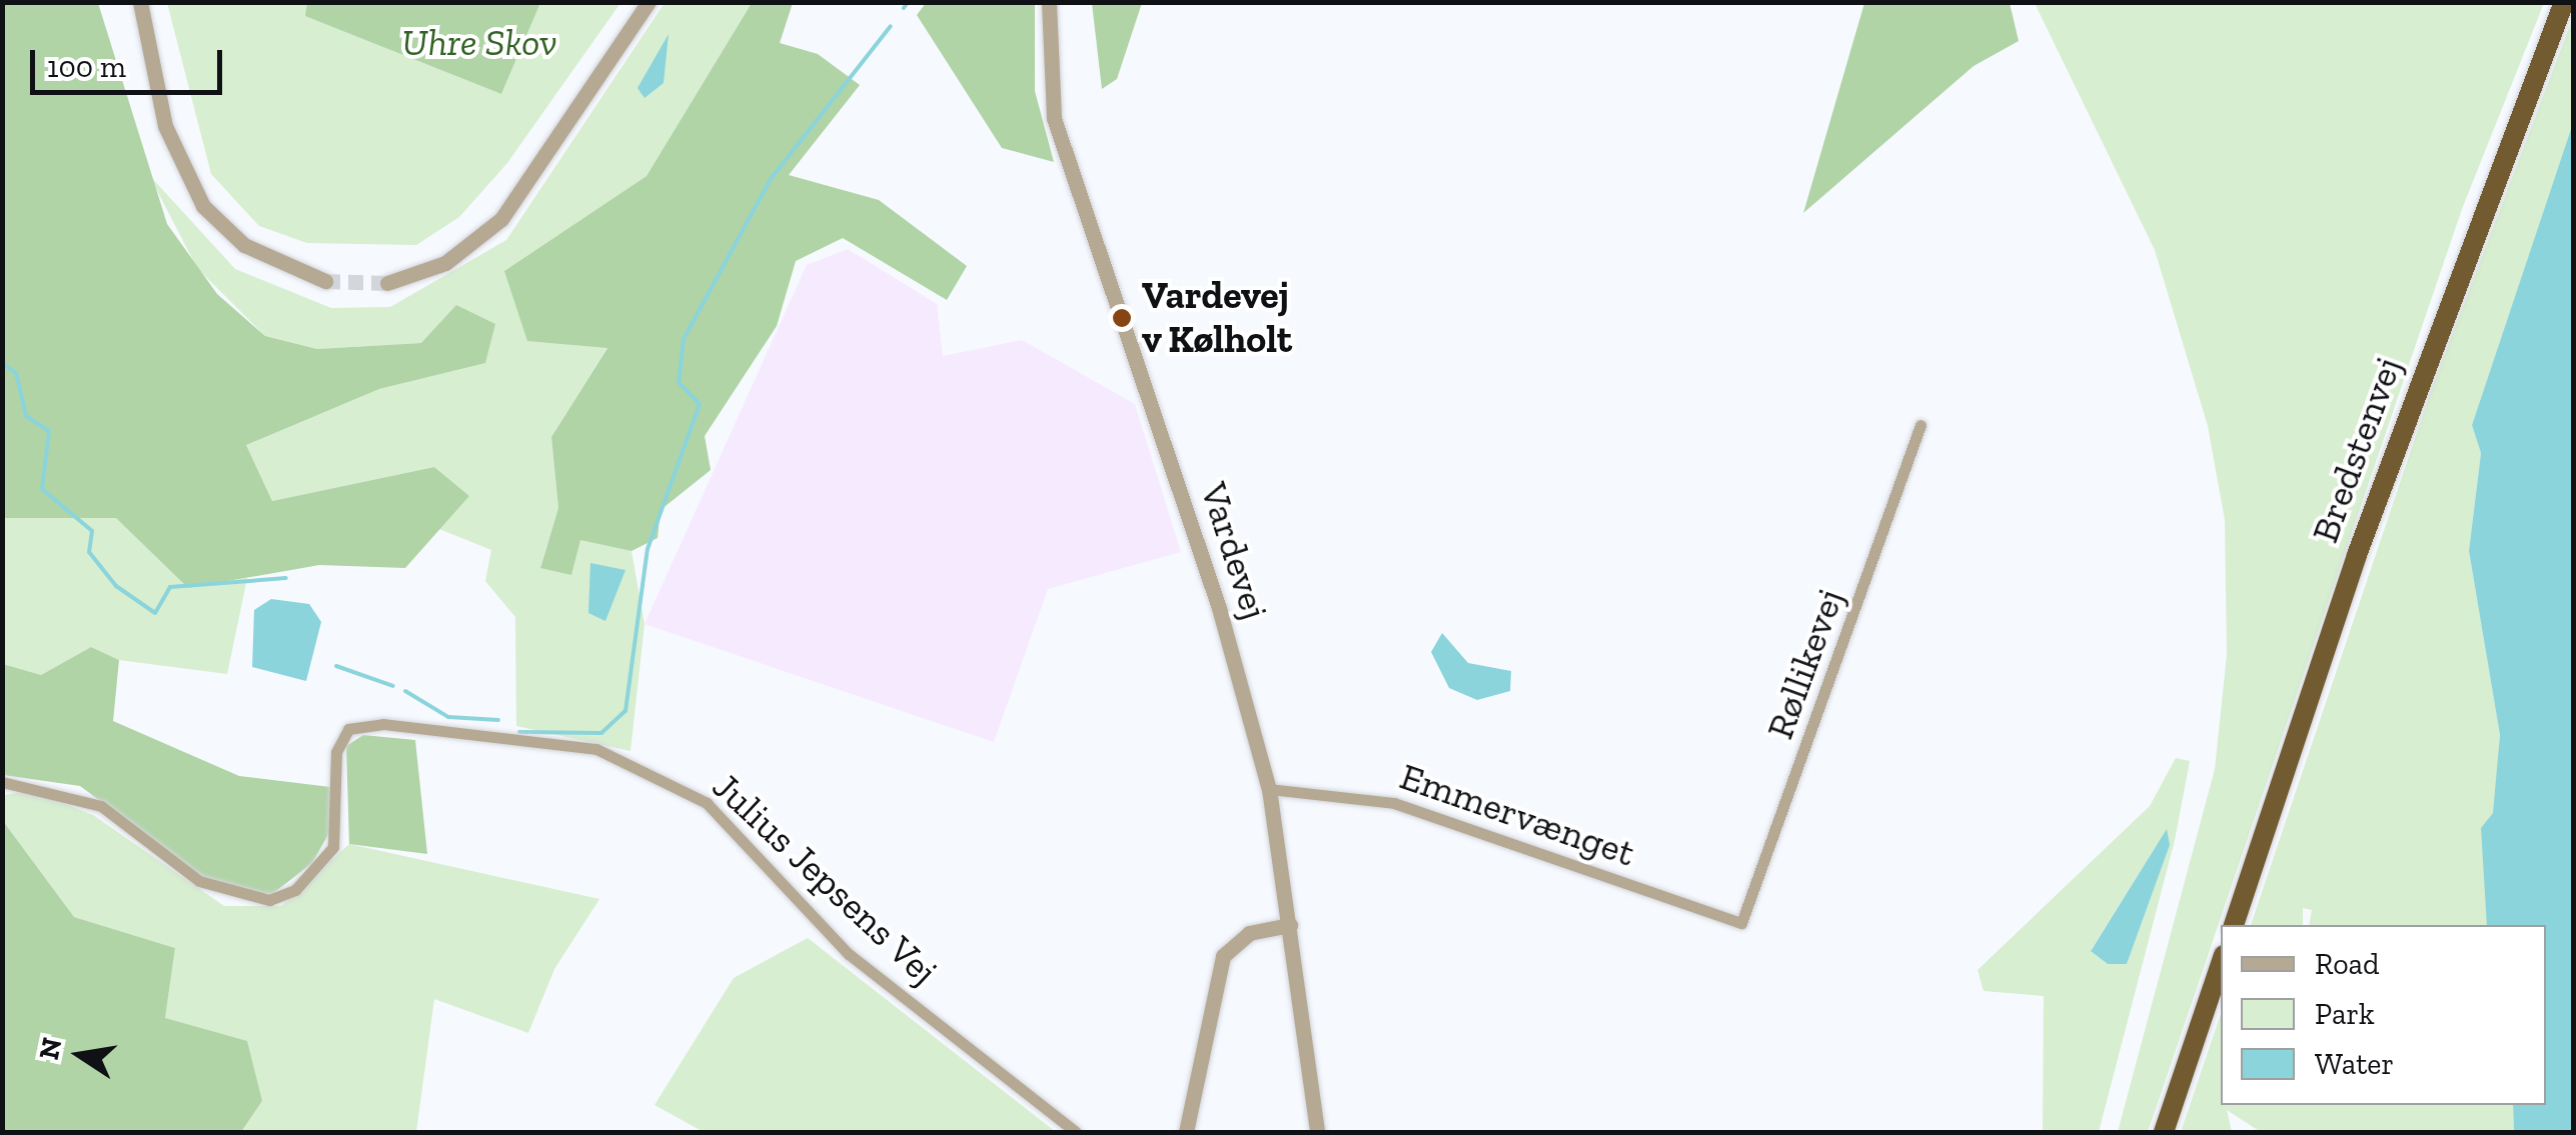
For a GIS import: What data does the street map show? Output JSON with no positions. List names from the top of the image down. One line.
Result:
{"streets":{"highway":["Bredstenvej"],"street":["Vardevej","Røllikevej","Emmervænget","Julius Jepsens Vej"]},"crossings":[["Vardevej","Emmervænget"],["Røllikevej","Emmervænget"]],"parks":["Uhre Skov"],"places":["Vardevej v Kølholt"],"legend":["Road","Park","Water"],"scale_bar":"100 m","north":"left"}
